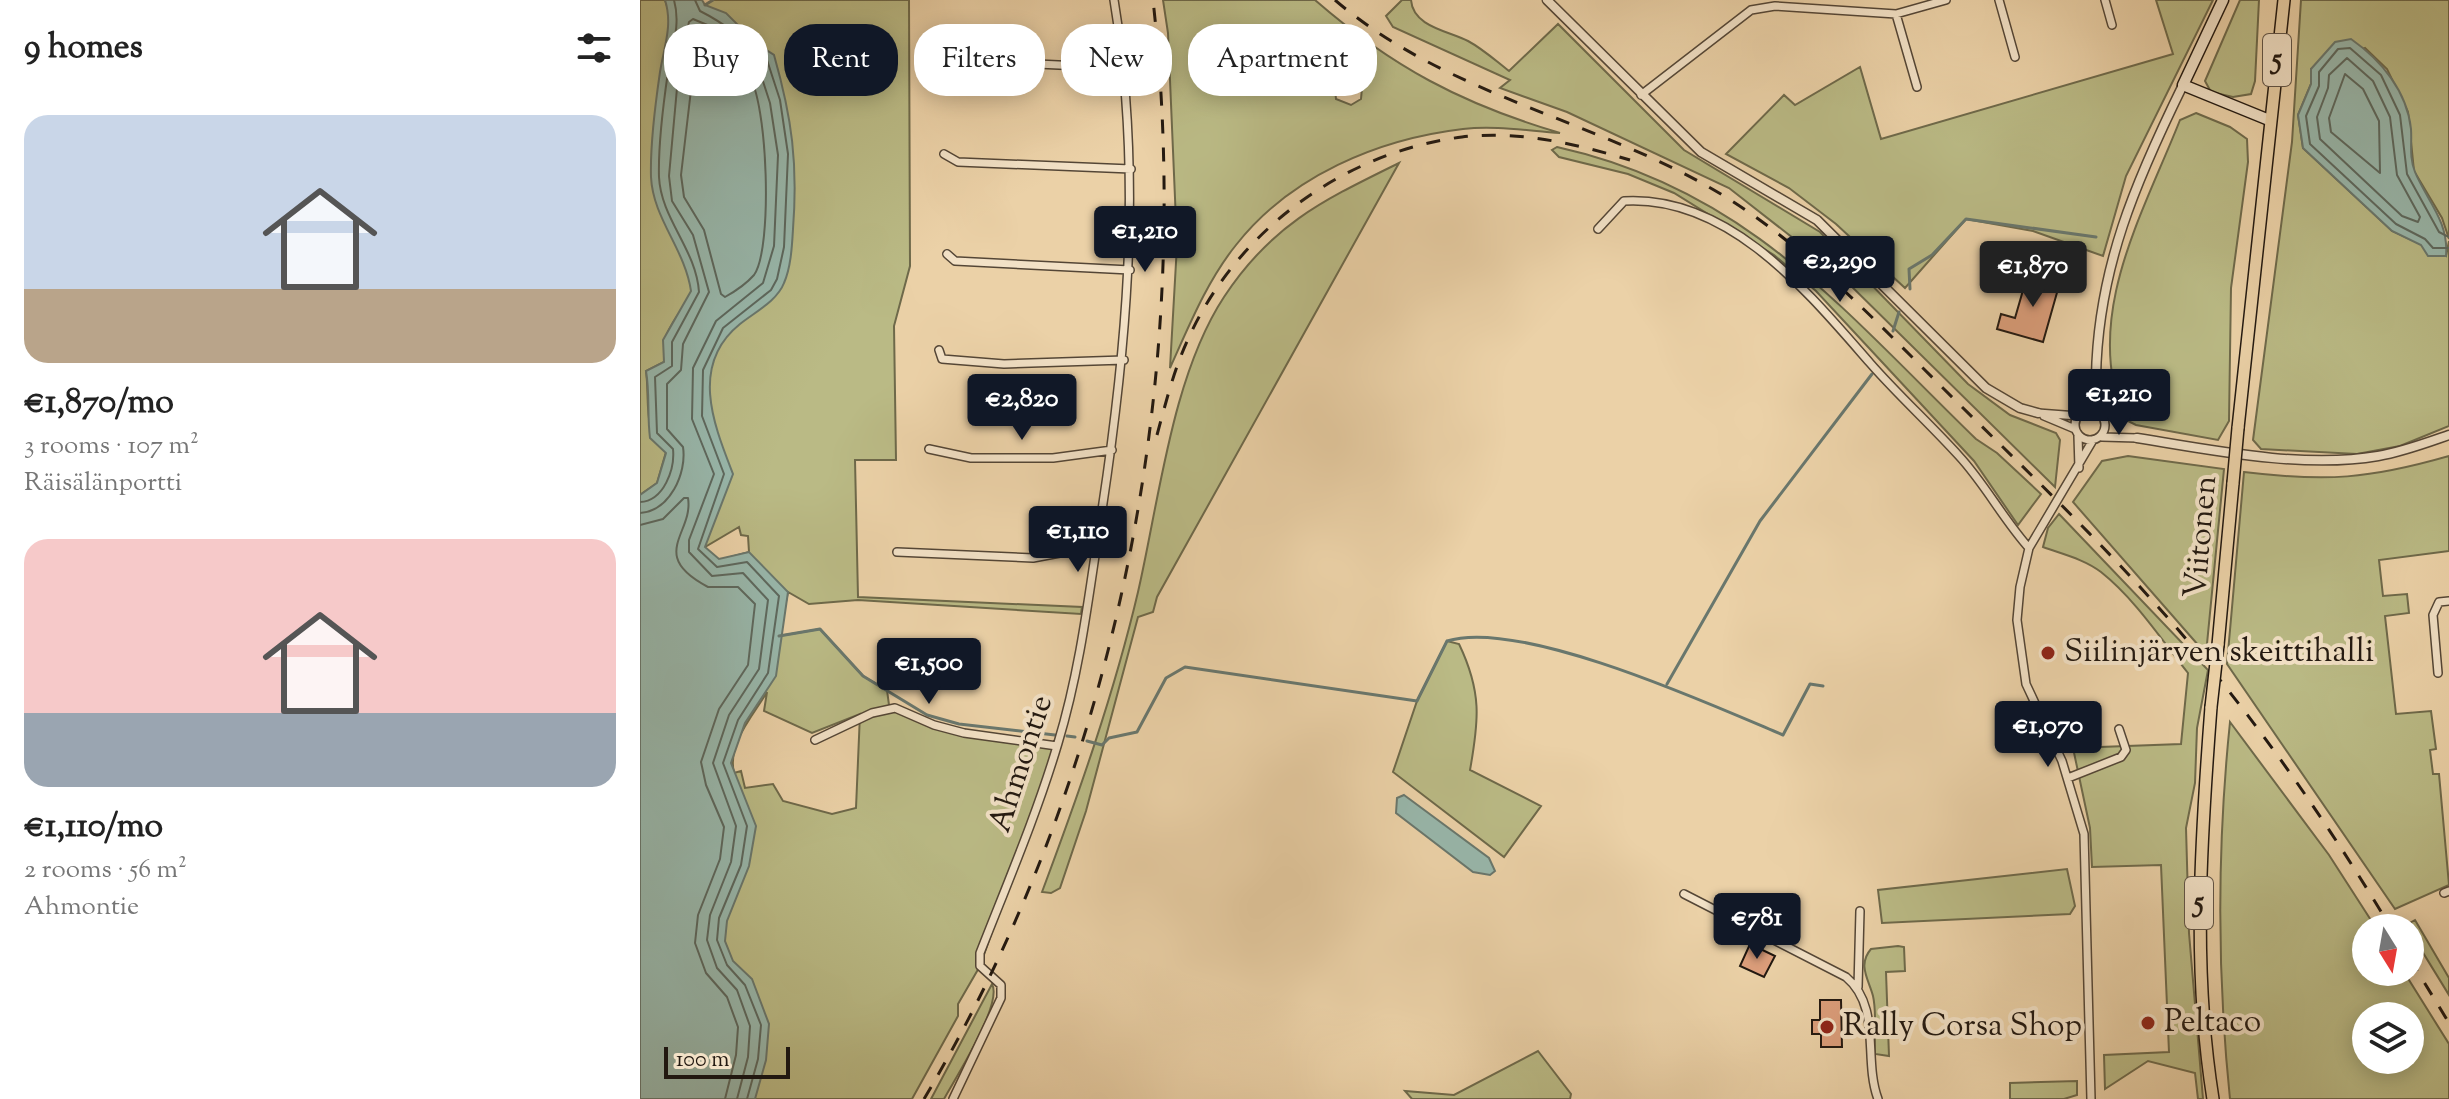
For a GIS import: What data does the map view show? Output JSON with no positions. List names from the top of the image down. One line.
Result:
{"streets":{"highway":["5","Viitonen"],"street":["Ahmontie"]},"crossings":[["5","Viitonen"]],"places":["Siilinjärven skeittihalli","Peltaco","Rally Corsa Shop"],"scale_bar":"100 m","north":"bottom","page":{"heading":"9 homes","chip":["Buy","Rent","Filters","New","Apartment"],"list":[{"name":"€1,870/mo","note":"3 rooms · 107 m² · Räisälänportti"},{"name":"€1,110/mo","note":"2 rooms · 56 m² · Ahmontie"}],"price":["€1,210","€2,290","€1,870","€1,210","€2,820","€1,110","€1,500","€1,070","€781"],"scale":"100 m"}}
